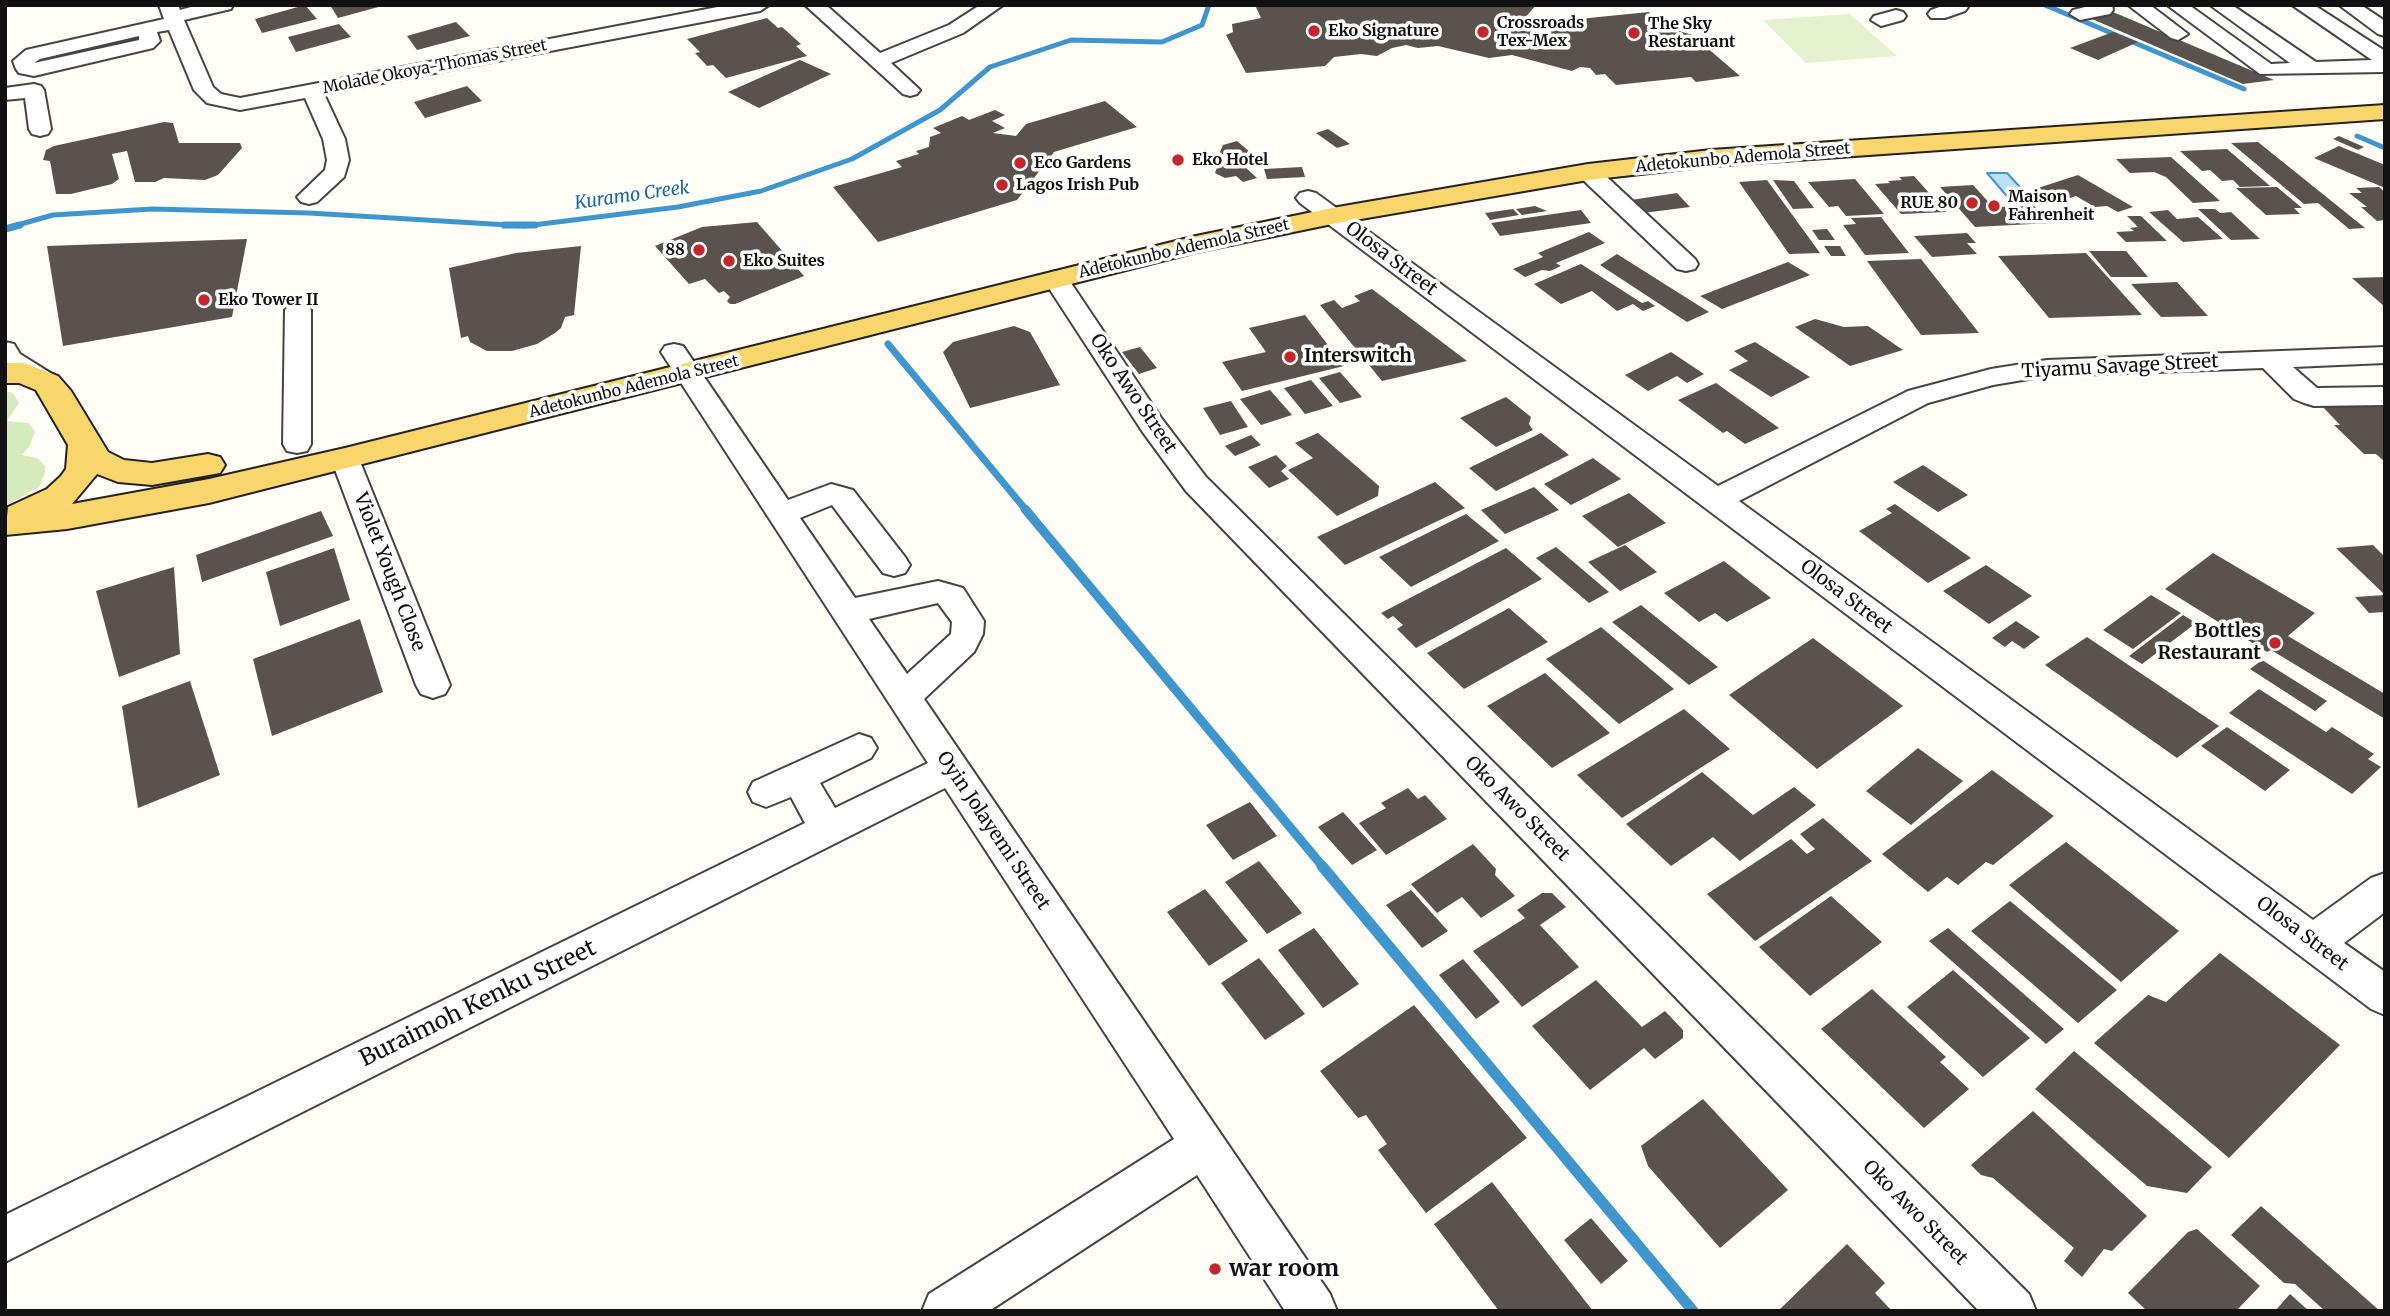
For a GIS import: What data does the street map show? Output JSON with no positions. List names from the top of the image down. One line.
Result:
{"streets":{"main road":["Adetokunbo Ademola Street"],"street":["Molade Okoya-Thomas Street","Olosa Street","Tiyamu Savage Street","Oko Awo Street","Violet Yough Close","Oyin Jolayemi Street","Buraimoh Kenku Street"]},"crossings":[["Adetokunbo Ademola Street","Olosa Street"],["Adetokunbo Ademola Street","Oko Awo Street"],["Adetokunbo Ademola Street","Violet Yough Close"],["Adetokunbo Ademola Street","Oyin Jolayemi Street"],["Olosa Street","Tiyamu Savage Street"],["Oyin Jolayemi Street","Buraimoh Kenku Street"]],"water":["Kuramo Creek"],"places":["Eko Signature","Crossroads Tex-Mex","The Sky Restaruant","Eko Hotel","Eco Gardens","Lagos Irish Pub","RUE 80","Maison Fahrenheit","88","Eko Suites","Eko Tower II","Interswitch","Bottles Restaurant","war room"]}
